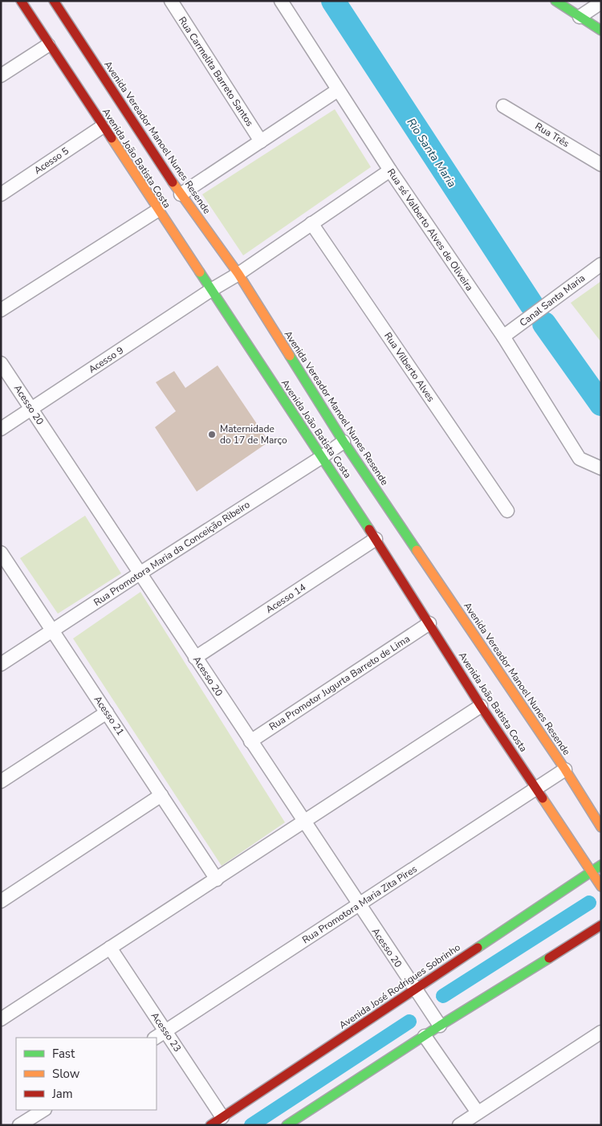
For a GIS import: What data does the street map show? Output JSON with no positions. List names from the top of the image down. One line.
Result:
{"streets":{"street":["Rua Carmelita Barreto Santos","Rua Três","Avenida Vereador Manoel Nunes Resende","Avenida João Batista Costa","Acesso 5","Rua sé Valberto Alves de Oliveira","Canal Santa Maria","Acesso 9","Rua Vilberto Alves","Acesso 20","Rua Promotora Maria da Conceição Ribeiro","Acesso 14","Rua Promotor Jugurta Barreto de Lima","Acesso 21","Rua Promotora Maria Zita Pires","Avenida José Rodrigues Sobrinho","Acesso 23"]},"crossings":[["Avenida Vereador Manoel Nunes Resende","Acesso 9"],["Avenida Vereador Manoel Nunes Resende","Rua Promotora Maria da Conceição Ribeiro"],["Avenida Vereador Manoel Nunes Resende","Rua Promotora Maria Zita Pires"],["Avenida João Batista Costa","Acesso 5"],["Avenida João Batista Costa","Acesso 9"],["Avenida João Batista Costa","Rua Promotora Maria da Conceição Ribeiro"],["Avenida João Batista Costa","Acesso 14"],["Avenida João Batista Costa","Rua Promotor Jugurta Barreto de Lima"],["Avenida João Batista Costa","Rua Promotora Maria Zita Pires"],["Avenida João Batista Costa","Avenida José Rodrigues Sobrinho"],["Rua sé Valberto Alves de Oliveira","Canal Santa Maria"],["Rua sé Valberto Alves de Oliveira","Acesso 9"],["Acesso 9","Rua Vilberto Alves"],["Acesso 9","Acesso 20"],["Acesso 20","Rua Promotora Maria da Conceição Ribeiro"],["Acesso 20","Acesso 14"],["Acesso 20","Rua Promotor Jugurta Barreto de Lima"],["Acesso 20","Rua Promotora Maria Zita Pires"],["Acesso 20","Avenida José Rodrigues Sobrinho"],["Rua Promotora Maria da Conceição Ribeiro","Acesso 21"],["Rua Promotora Maria Zita Pires","Acesso 23"],["Avenida José Rodrigues Sobrinho","Acesso 23"]],"water":["Rio Santa Maria"],"places":["Maternidade do 17 de Março"],"legend":["Fast","Slow","Jam"]}
